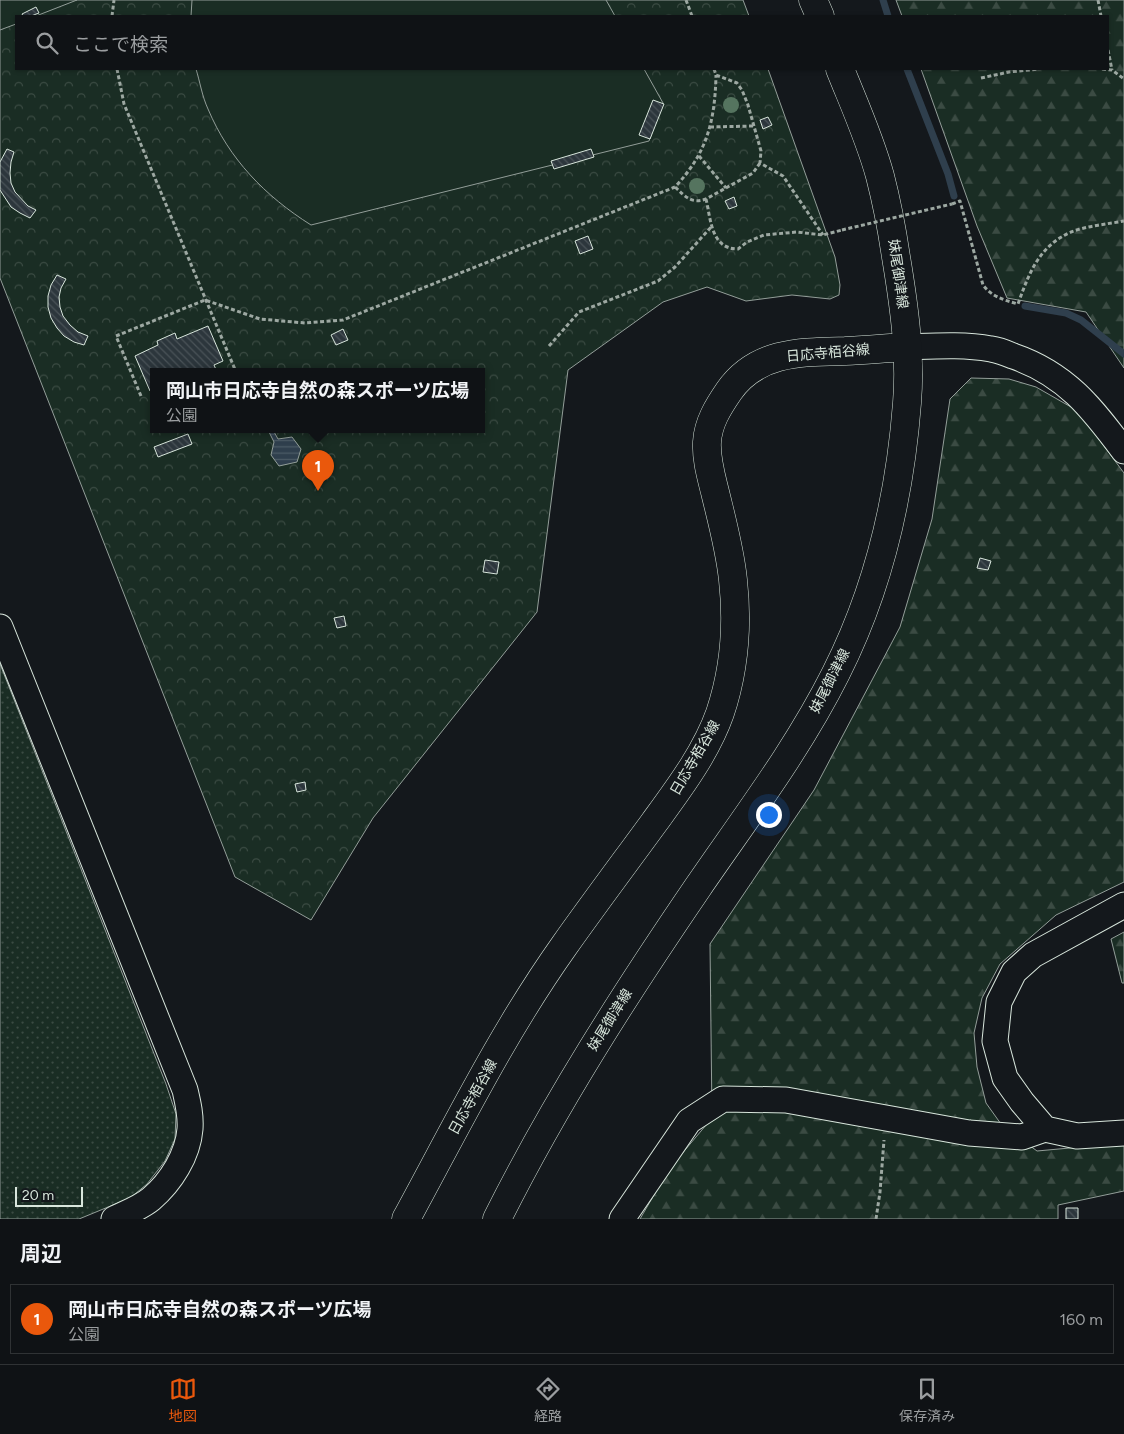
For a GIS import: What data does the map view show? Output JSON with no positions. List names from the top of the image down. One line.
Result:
{"streets":{"main road":["妹尾御津線","日応寺栢谷線"]},"crossings":[["妹尾御津線","日応寺栢谷線"]],"scale_bar":"20 m","page":{"search":"ここで検索","popup":["岡山市日応寺自然の森スポーツ広場","公園"],"pins":"1","scale":"20 m","heading":"周辺","list":[{"mark":"1","name":"岡山市日応寺自然の森スポーツ広場","note":"公園","value":"160 m"}],"nav":["地図","経路","保存済み"]}}
